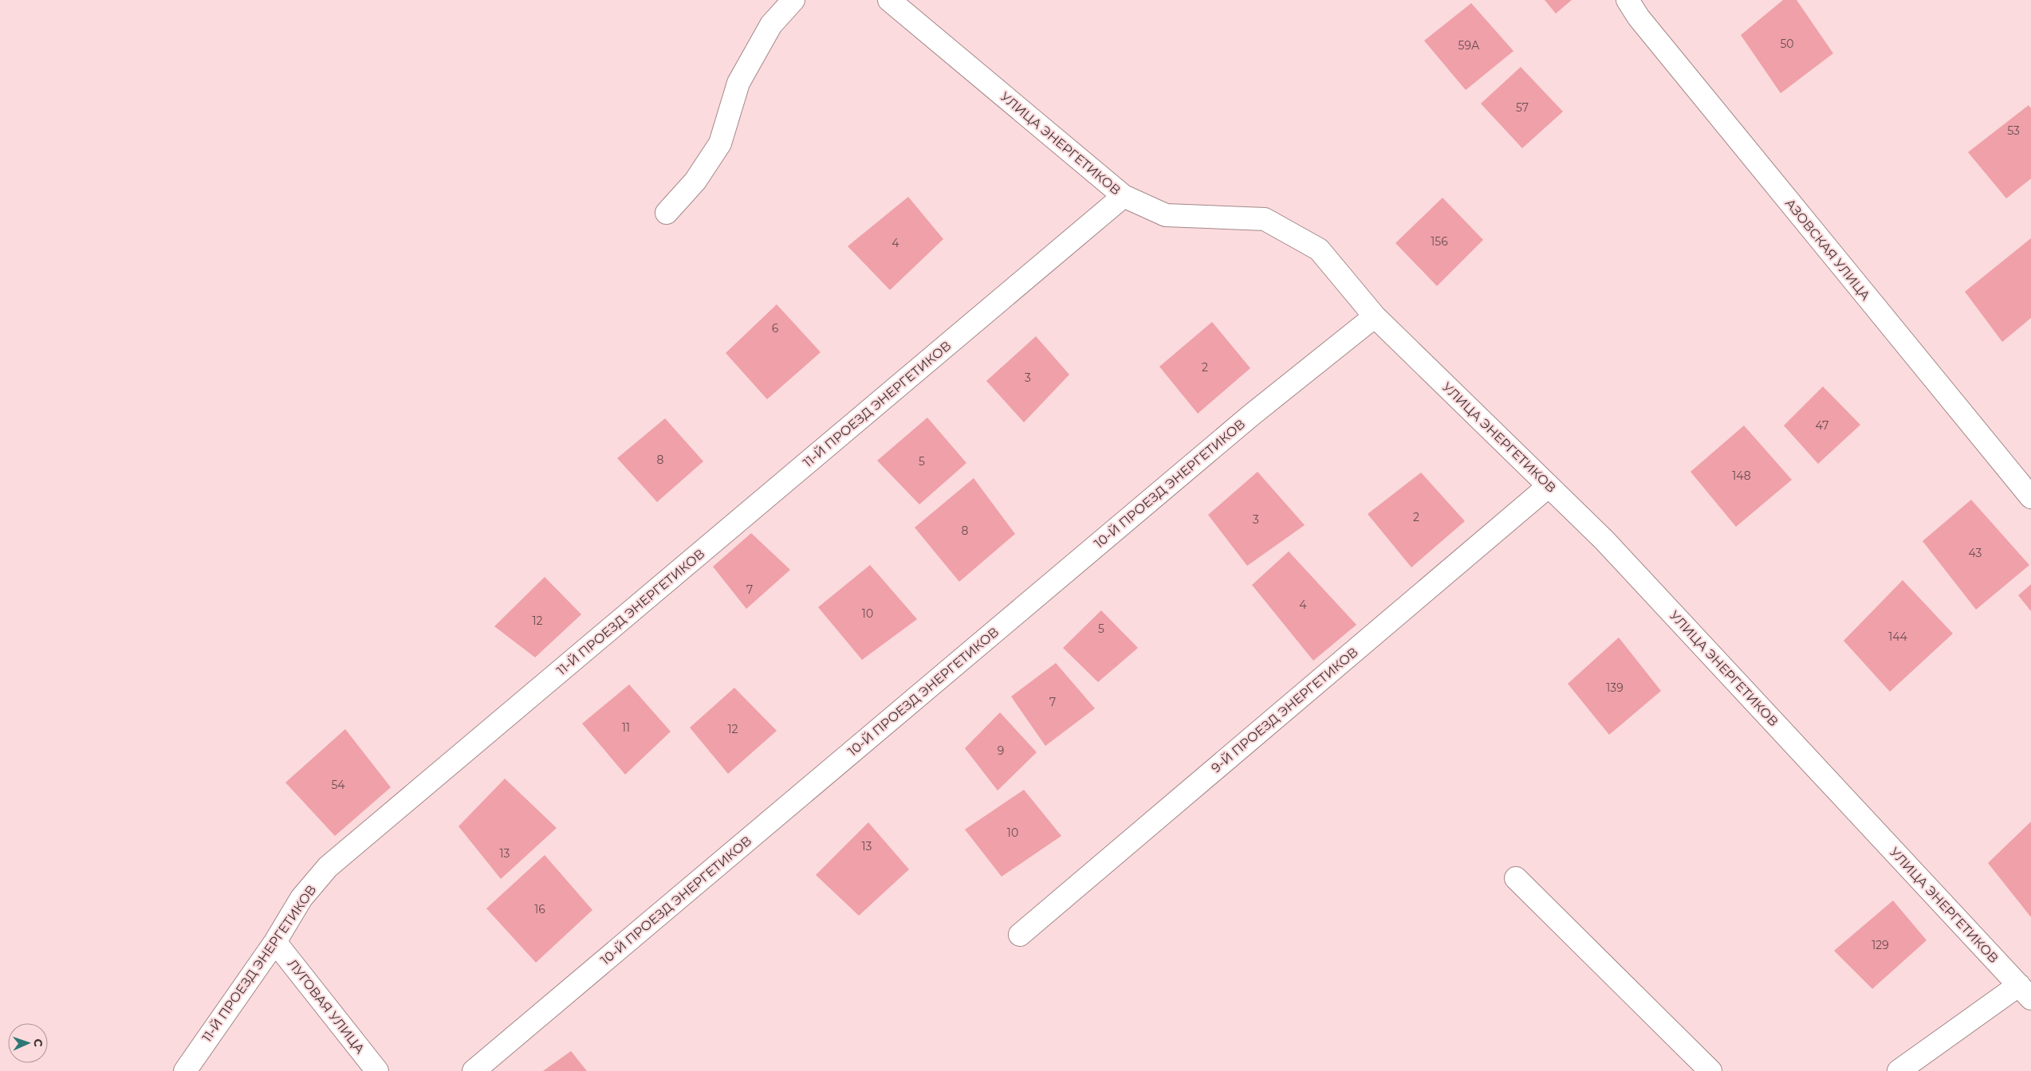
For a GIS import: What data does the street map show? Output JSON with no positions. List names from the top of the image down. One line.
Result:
{"streets":{"street":["УЛИЦА ЭНЕРГЕТИКОВ","АЗОВСКАЯ УЛИЦА","11-Й ПРОЕЗД ЭНЕРГЕТИКОВ","10-Й ПРОЕЗД ЭНЕРГЕТИКОВ","9-Й ПРОЕЗД ЭНЕРГЕТИКОВ","ЛУГОВАЯ УЛИЦА"]},"crossings":[["УЛИЦА ЭНЕРГЕТИКОВ","11-Й ПРОЕЗД ЭНЕРГЕТИКОВ"],["УЛИЦА ЭНЕРГЕТИКОВ","10-Й ПРОЕЗД ЭНЕРГЕТИКОВ"],["УЛИЦА ЭНЕРГЕТИКОВ","9-Й ПРОЕЗД ЭНЕРГЕТИКОВ"],["11-Й ПРОЕЗД ЭНЕРГЕТИКОВ","ЛУГОВАЯ УЛИЦА"]],"house_numbers":["50","59А","57","53","156","4","6","2","3","47","8","5","148","2","3","8","43","7","4","10","12","5","144","139","7","11","12","9","54","10","13","13","16","129"],"north":"right"}
